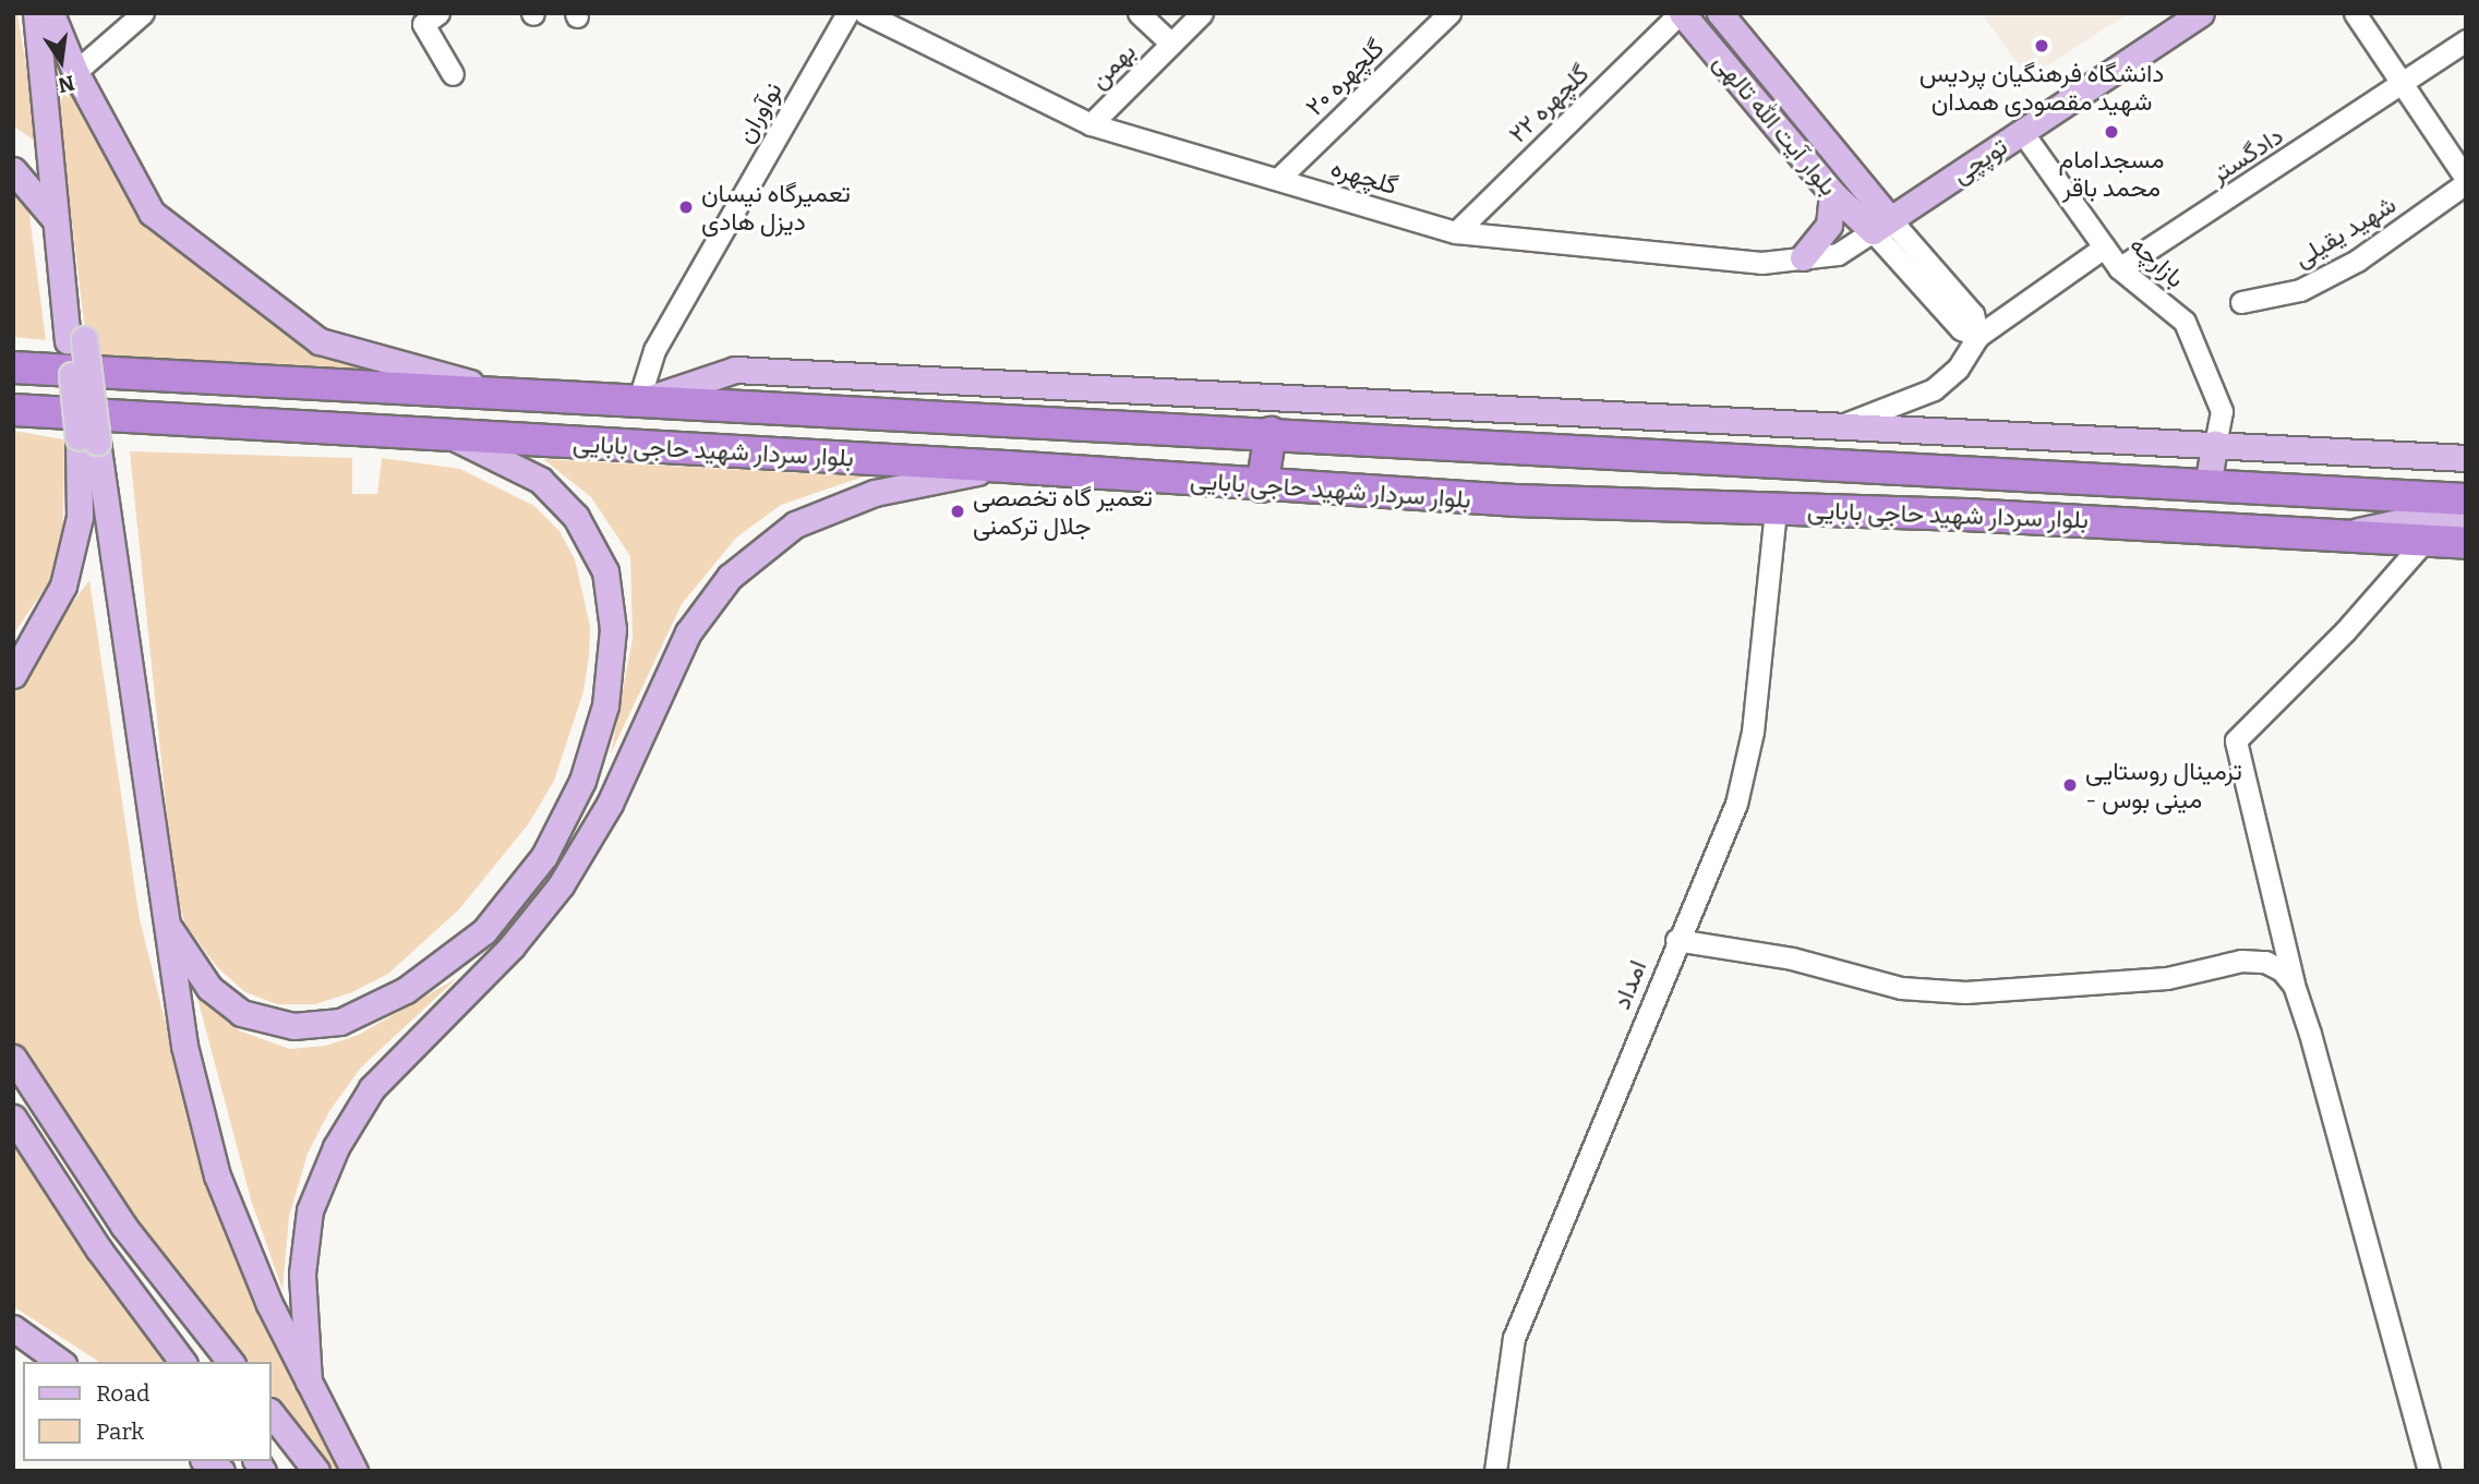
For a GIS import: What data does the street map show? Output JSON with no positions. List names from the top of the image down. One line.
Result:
{"streets":{"highway":["بلوار سردار شهید حاجی بابایی"],"main road":["بلوار آیت الله تالهی","توپچی"],"street":["بهمن","گلچهره ۲۰","گلچهره ۲۲","نوآوران","دادگستر","گلچهره","شهید یقیلی","بازارچه","امداد"]},"crossings":[["بهمن","گلچهره"],["گلچهره ۲۰","گلچهره"],["گلچهره ۲۲","بلوار آیت الله تالهی"],["گلچهره ۲۲","گلچهره"],["نوآوران","بلوار سردار شهید حاجی بابایی"],["بلوار آیت الله تالهی","توپچی"],["بلوار آیت الله تالهی","گلچهره"],["دادگستر","بازارچه"],["توپچی","گلچهره"],["توپچی","بازارچه"],["بلوار سردار شهید حاجی بابایی","امداد"]],"places":["دانشگاه فرهنگیان پردیس شهید مقصودی همدان","مسجدامام محمد باقر","تعمیرگاه نیسان دیزل هادی","تعمیر گاه تخصصی جلال ترکمنی","ترمینال روستایی - مینی بوس"],"legend":["Road","Park"],"north":"bottom"}
